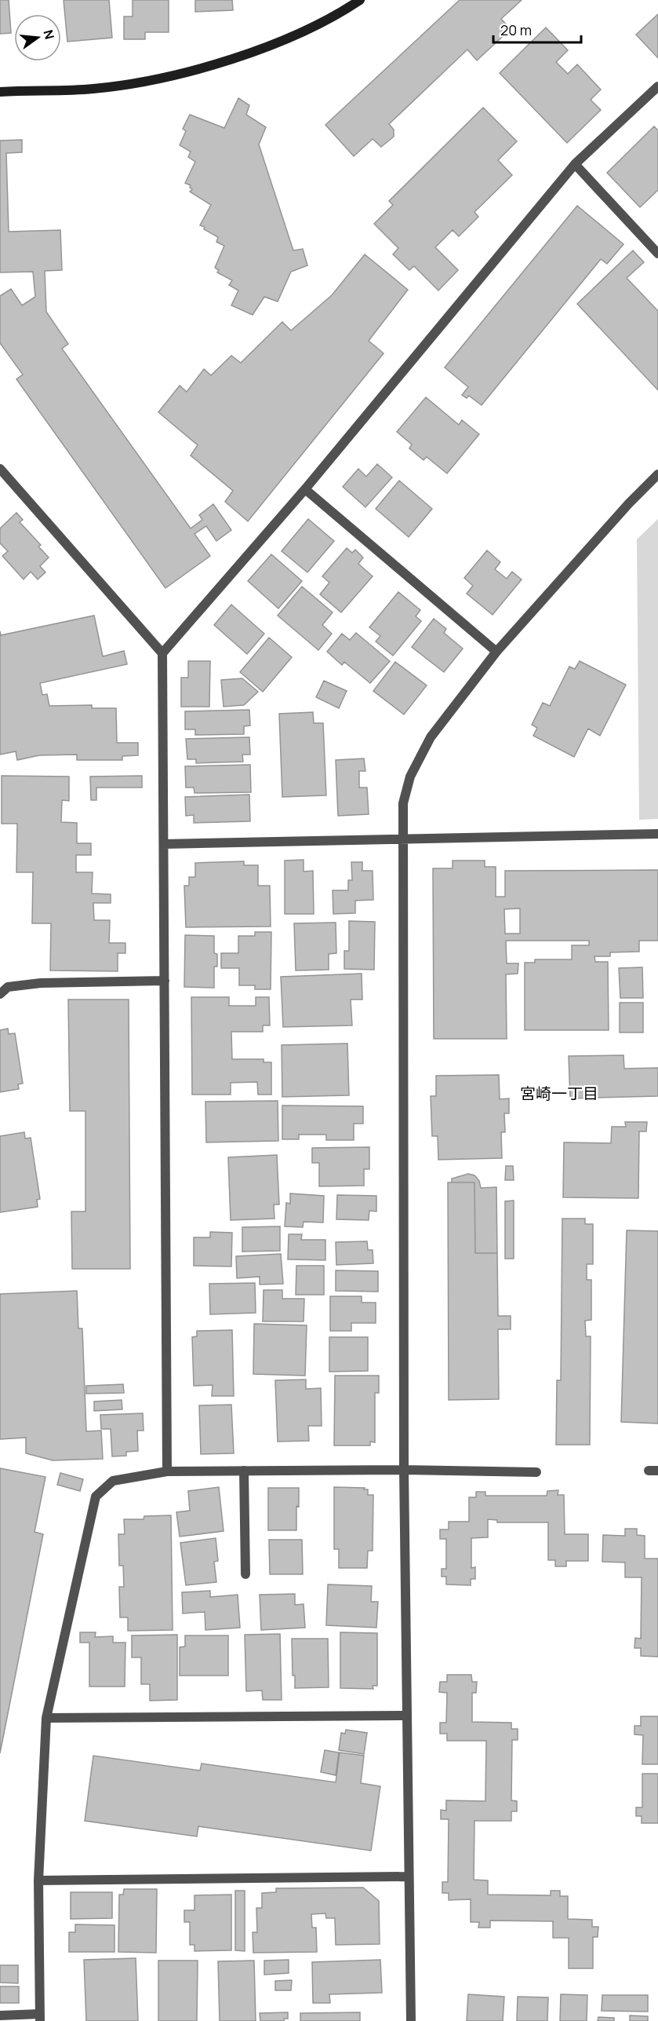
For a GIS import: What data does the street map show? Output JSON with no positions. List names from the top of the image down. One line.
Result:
{"districts":["宮崎一丁目"],"scale_bar":"20 m","north":"right"}
